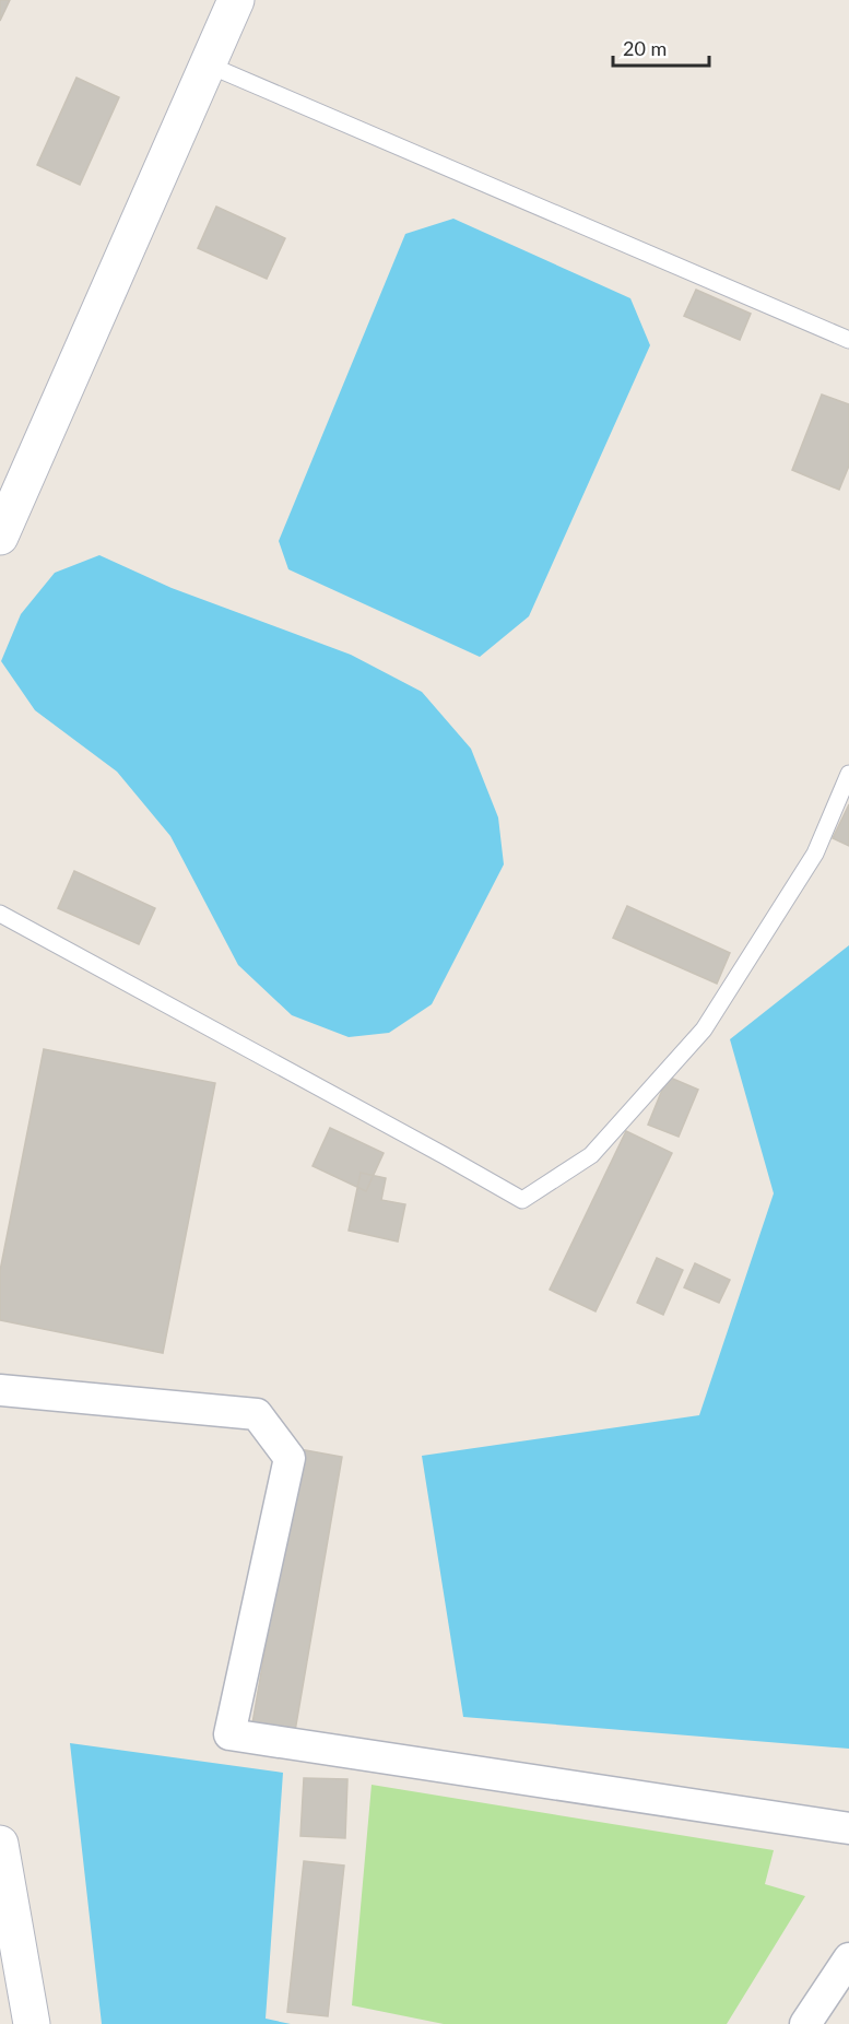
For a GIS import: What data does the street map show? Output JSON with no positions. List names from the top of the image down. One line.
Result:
{"scale_bar":"20 m"}
